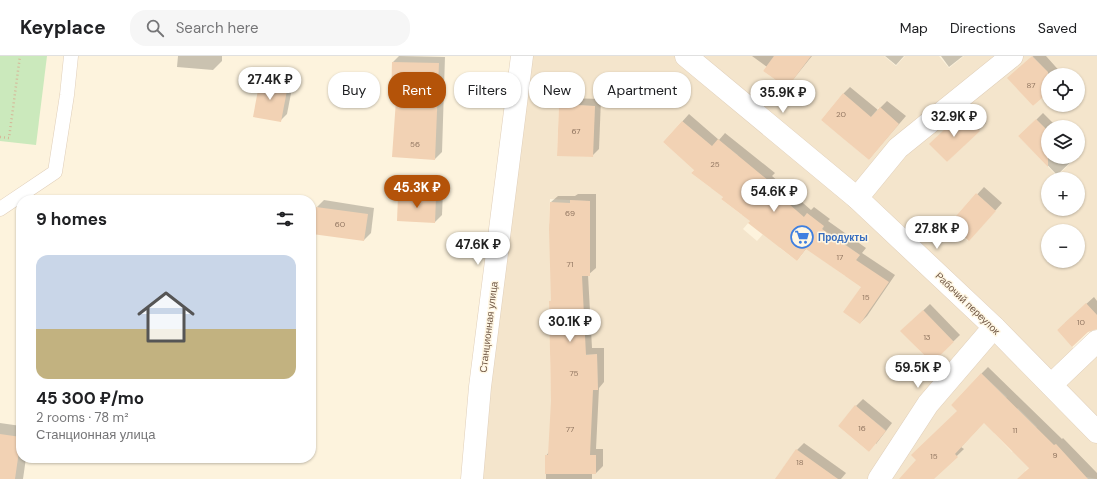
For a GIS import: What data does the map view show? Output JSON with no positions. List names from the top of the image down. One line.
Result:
{"streets":{"street":["Рабочий переулок","Станционная улица"]},"places":{"supermarket":["Продукты"]},"house_numbers":["87","20","67","56","25","69","60","17","71","15","10","13","75","16","77","11","9","15","18"],"page":{"header":"Keyplace","search":"Search here","nav":["Map","Directions","Saved"],"price":["27.4K ₽","35.9K ₽","32.9K ₽","45.3K ₽","54.6K ₽","27.8K ₽","47.6K ₽","30.1K ₽","59.5K ₽"],"map_buttons":["+","−"],"chip":["Buy","Rent","Filters","New","Apartment"],"heading":"9 homes","list":[{"name":"45 300 ₽/mo","note":"2 rooms · 78 m² · Станционная улица"}]}}
